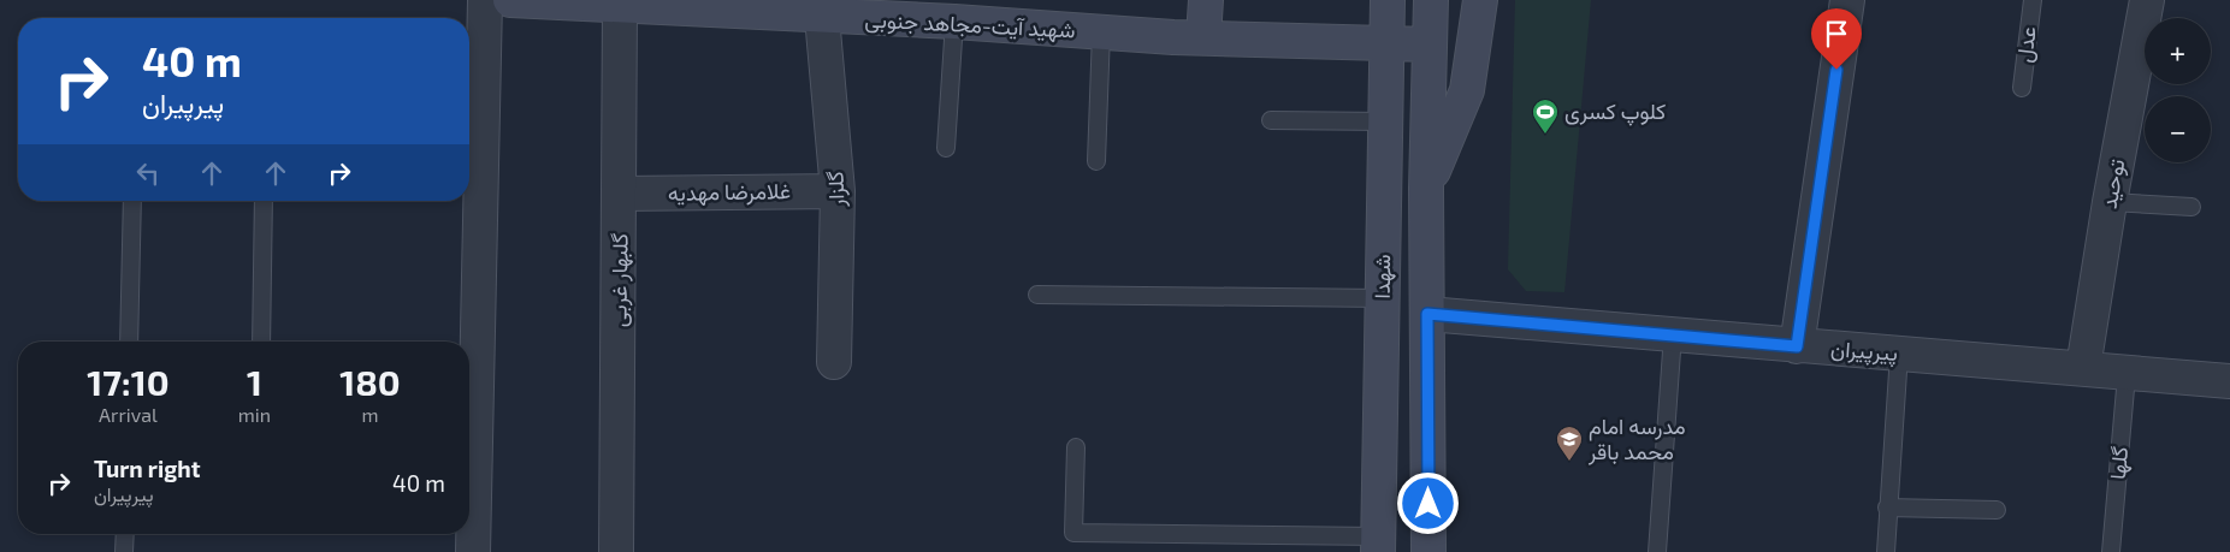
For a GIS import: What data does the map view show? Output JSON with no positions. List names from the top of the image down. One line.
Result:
{"streets":{"main road":["شهید آیت-مجاهد جنوبی","شهدا"],"street":["توحید","گلزار","غلامرضا مهدیه","گلبهار غربی","پیرپیران"],"lane":["عدل","گلها"]},"crossings":[["شهید آیت-مجاهد جنوبی","گلزار"],["شهید آیت-مجاهد جنوبی","شهدا"],["شهید آیت-مجاهد جنوبی","گلبهار غربی"],["توحید","پیرپیران"],["گلزار","غلامرضا مهدیه"],["غلامرضا مهدیه","گلبهار غربی"],["شهدا","پیرپیران"],["پیرپیران","گلها"]],"places":{"sports":["کلوپ کسری"],"school or university":["مدرسه امام محمد باقر"]},"page":{"map_buttons":["+","−"],"turn":["40 m","پیرپیران"],"eta":["17:10","Arrival","1","min","180","m"],"list":[{"name":"Turn right","note":"پیرپیران","value":"40 m"}]}}
